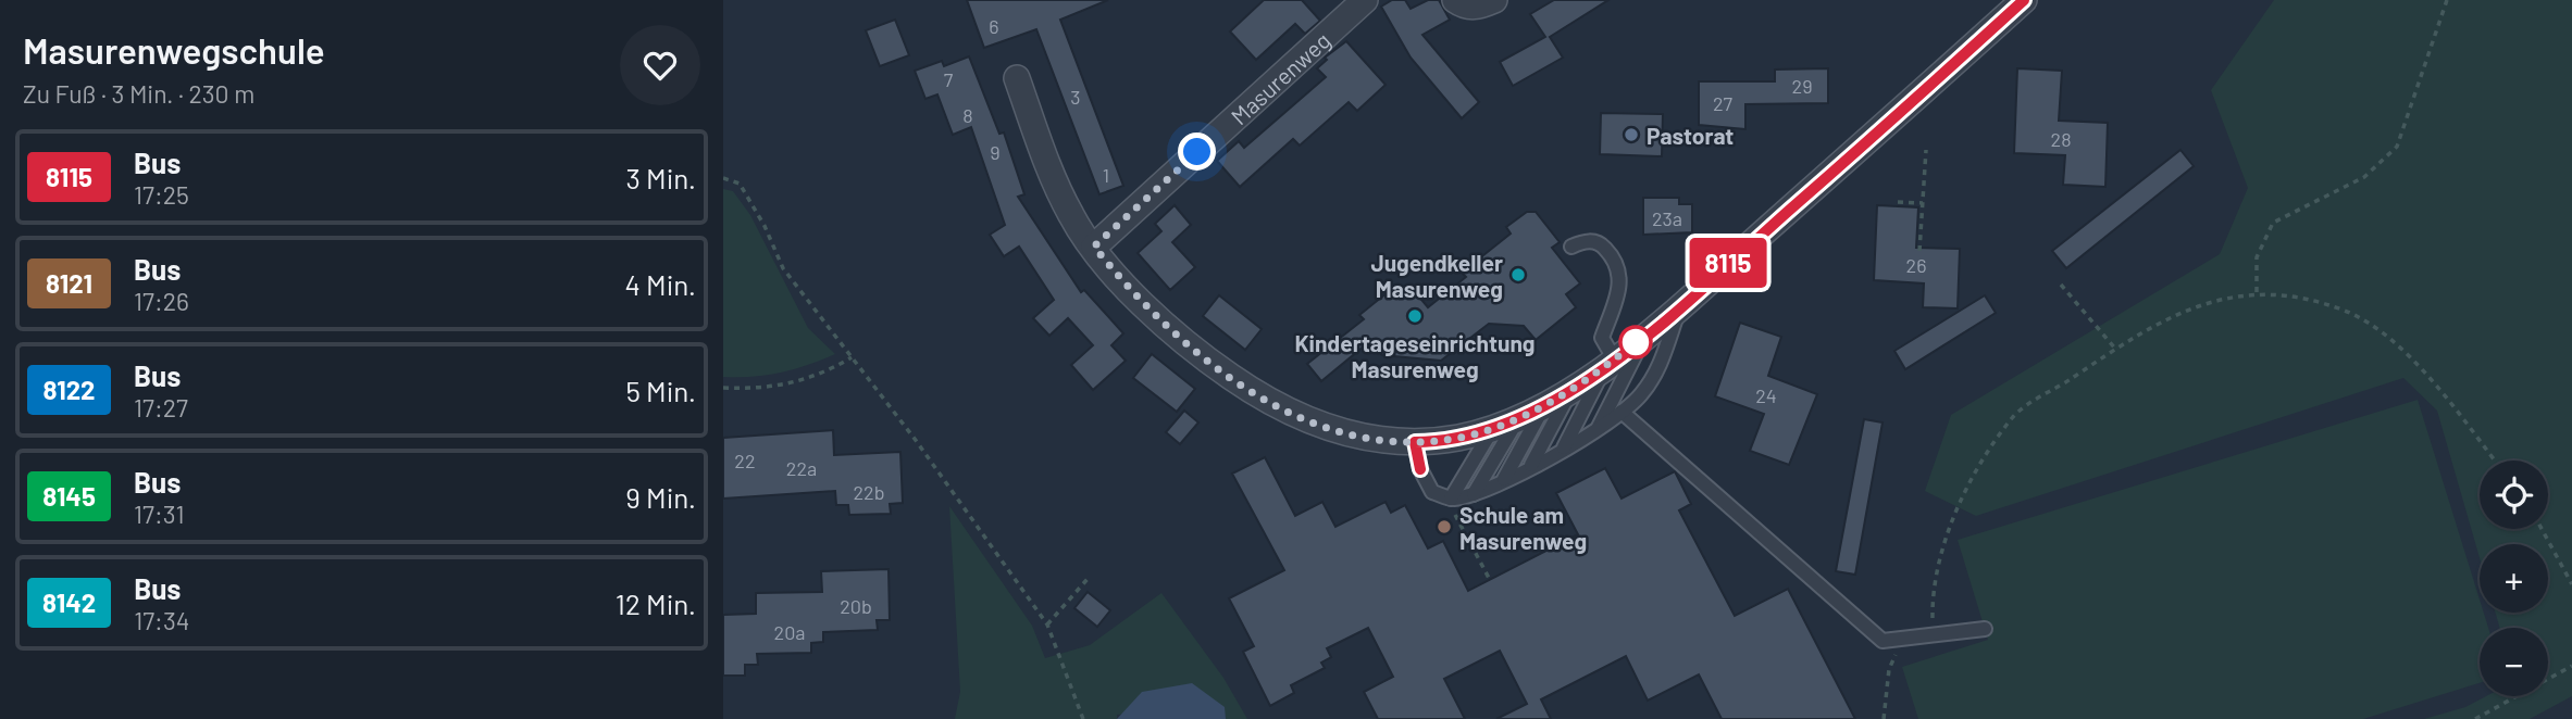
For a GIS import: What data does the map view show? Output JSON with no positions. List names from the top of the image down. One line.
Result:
{"streets":{"street":["Masurenweg"]},"places":["Pastorat","Jugendkeller Masurenweg","Kindertageseinrichtung Masurenweg","Schule am Masurenweg"],"lines":["bus line 8115"],"house_numbers":["6","7","29","3","27","8","28","9","1","23a","26","24","22","22a","22b","20b","20a"],"page":{"heading":["Masurenwegschule","Zu Fuß · 3 Min. · 230 m"],"on_map":"8115","list":[{"mark":"8115","name":"Bus","note":"17:25","value":"3 Min."},{"mark":"8121","name":"Bus","note":"17:26","value":"4 Min."},{"mark":"8122","name":"Bus","note":"17:27","value":"5 Min."},{"mark":"8145","name":"Bus","note":"17:31","value":"9 Min."},{"mark":"8142","name":"Bus","note":"17:34","value":"12 Min."}],"map_buttons":["+","−"]}}
